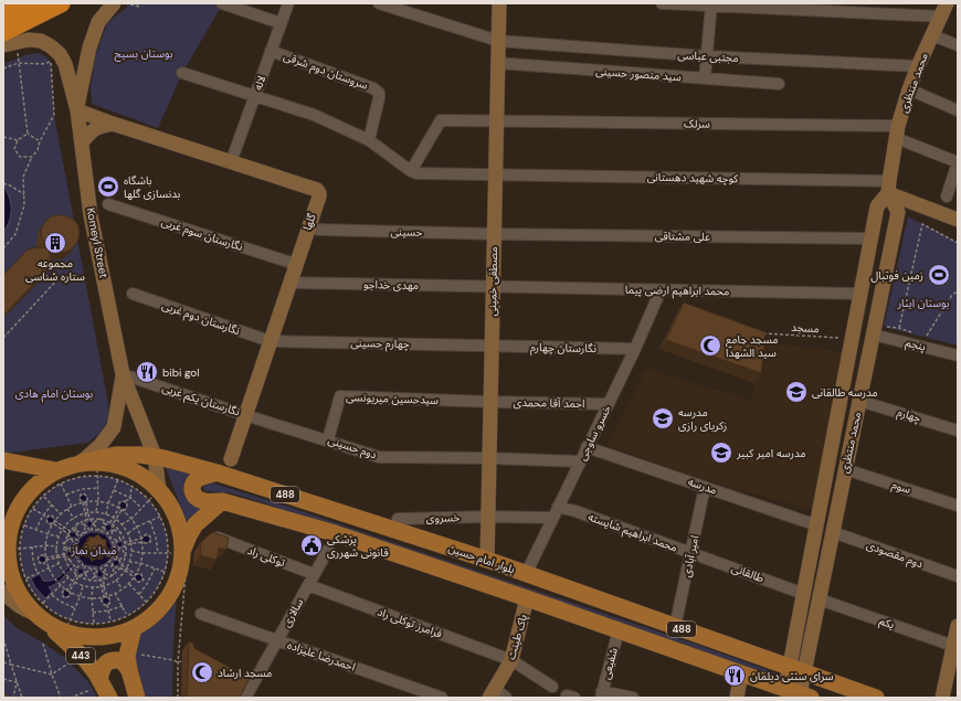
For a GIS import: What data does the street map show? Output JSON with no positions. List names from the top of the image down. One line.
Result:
{"streets":{"main road":["488","بلوار امام حسین","443"],"street":["مجتبی عباسی","سروستان دوم شرقی","سید منصور حسینی","لاله","محمد منتظری","سرلک","کوچه شهید دهستانی","گلها","حسینی","نگارستان سوم غربی","علی مشتاقی","Komeyl Street","مصطفی خمینی","مهدی خداجو","محمد ابراهیم ارضی پیما","نگارستان دوم غربی","چهارم حسینی","پنجم","نگارستان چهارم","سیدحسین میریونسی","نگارستان یکم غربی","احمد آقا محمدی","چهارم","خسرو ساوجی","دوم حسینی","مدرسه","سوم","خسروی","محمد ابراهیم شایسته","دوم مقصودی","توکلی راد","امیر آبادی","طالقانی","سالاری","فرامرز توکلی راد","یکم","پاک طینت","احمدرضا علیزاده","شفیعی"],"path":["مسجد"]},"crossings":[["مجتبی عباسی","محمد منتظری"],["مجتبی عباسی","مصطفی خمینی"],["سروستان دوم شرقی","لاله"],["سید منصور حسینی","مصطفی خمینی"],["لاله","گلها"],["محمد منتظری","سرلک"],["محمد منتظری","کوچه شهید دهستانی"],["محمد منتظری","علی مشتاقی"],["محمد منتظری","محمد ابراهیم ارضی پیما"],["محمد منتظری","مسجد"],["محمد منتظری","پنجم"],["محمد منتظری","چهارم"],["محمد منتظری","مدرسه"],["محمد منتظری","سوم"],["محمد منتظری","دوم مقصودی"],["محمد منتظری","بلوار امام حسین"],["محمد منتظری","طالقانی"],["محمد منتظری","یکم"],["سرلک","کوچه شهید دهستانی"],["سرلک","مصطفی خمینی"],["کوچه شهید دهستانی","مصطفی خمینی"],["گلها","نگارستان سوم غربی"],["گلها","Komeyl Street"],["گلها","مهدی خداجو"],["گلها","نگارستان دوم غربی"],["گلها","چهارم حسینی"],["گلها","نگارستان یکم غربی"],["گلها","دوم حسینی"],["حسینی","علی مشتاقی"],["حسینی","مصطفی خمینی"],["علی مشتاقی","مصطفی خمینی"],["Komeyl Street","نگارستان یکم غربی"],["Komeyl Street","بلوار امام حسین"],["مصطفی خمینی","مهدی خداجو"],["مصطفی خمینی","محمد ابراهیم ارضی پیما"],["مصطفی خمینی","چهارم حسینی"],["مصطفی خمینی","نگارستان چهارم"],["مصطفی خمینی","سیدحسین میریونسی"],["مصطفی خمینی","احمد آقا محمدی"],["مصطفی خمینی","دوم حسینی"],["مصطفی خمینی","خسروی"],["مصطفی خمینی","بلوار امام حسین"],["مهدی خداجو","محمد ابراهیم ارضی پیما"],["محمد ابراهیم ارضی پیما","خسرو ساوجی"],["نگارستان دوم غربی","چهارم حسینی"],["چهارم حسینی","نگارستان چهارم"],["نگارستان چهارم","خسرو ساوجی"],["سیدحسین میریونسی","احمد آقا محمدی"],["سیدحسین میریونسی","دوم حسینی"],["نگارستان یکم غربی","دوم حسینی"],["احمد آقا محمدی","خسرو ساوجی"],["خسرو ساوجی","دوم حسینی"],["خسرو ساوجی","مدرسه"],["خسرو ساوجی","خسروی"],["خسرو ساوجی","محمد ابراهیم شایسته"],["خسرو ساوجی","بلوار امام حسین"],["مدرسه","امیر آبادی"],["محمد ابراهیم شایسته","امیر آبادی"],["محمد ابراهیم شایسته","طالقانی"],["توکلی راد","سالاری"],["امیر آبادی","بلوار امام حسین"],["امیر آبادی","طالقانی"],["بلوار امام حسین","پاک طینت"],["بلوار امام حسین","شفیعی"],["سالاری","فرامرز توکلی راد"],["سالاری","احمدرضا علیزاده"],["فرامرز توکلی راد","پاک طینت"]],"parks":["بوستان بسیج","بوستان ایثار","بوستان امام هادی","میدان نماز"],"places":{"sports":["باشگاه بدنسازی گلها","زمین فوتبال"],"building":["مجموعه ستاره شناسی"],"mosque":["مسجد جامع سید الشهدا","مسجد ارشاد"],"restaurant":["bibi gol","سرای سنتی دیلمان"],"school or university":["مدرسه طالقانی","مدرسه زکریای رازی","مدرسه امیر کبیر"],"public building":["پزشکی قانونی شهرری"]}}
